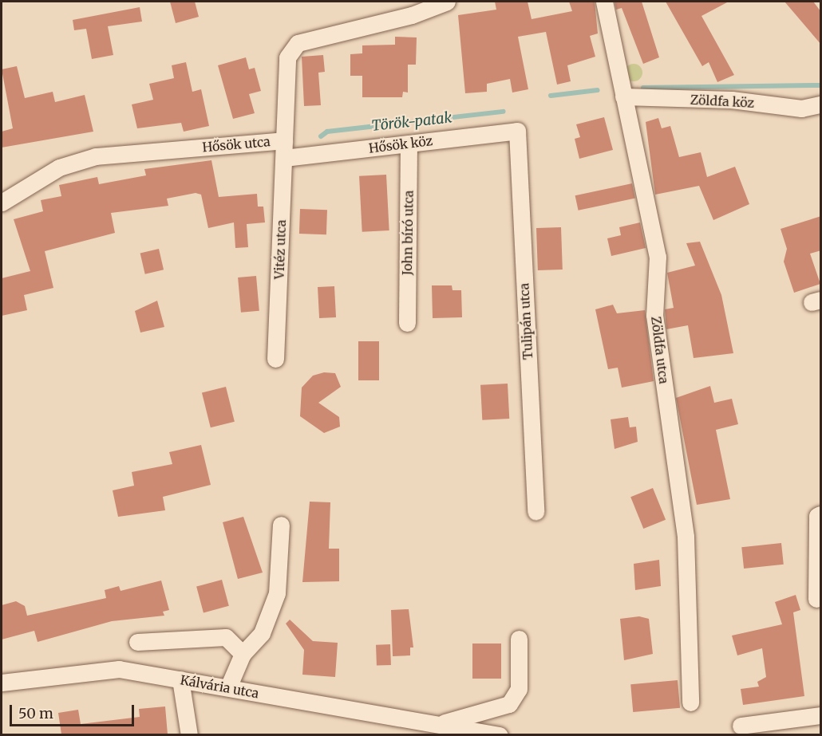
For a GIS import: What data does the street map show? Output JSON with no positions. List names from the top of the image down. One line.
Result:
{"streets":{"street":["Zöldfa köz","Hősök utca","Hősök köz","John bíró utca","Vitéz utca","Tulipán utca","Zöldfa utca","Kálvária utca"]},"crossings":[["Zöldfa köz","Zöldfa utca"],["Hősök utca","Vitéz utca"],["Hősök köz","John bíró utca"],["Hősök köz","Vitéz utca"],["Hősök köz","Tulipán utca"]],"water":["Török-patak"],"scale_bar":"50 m"}
